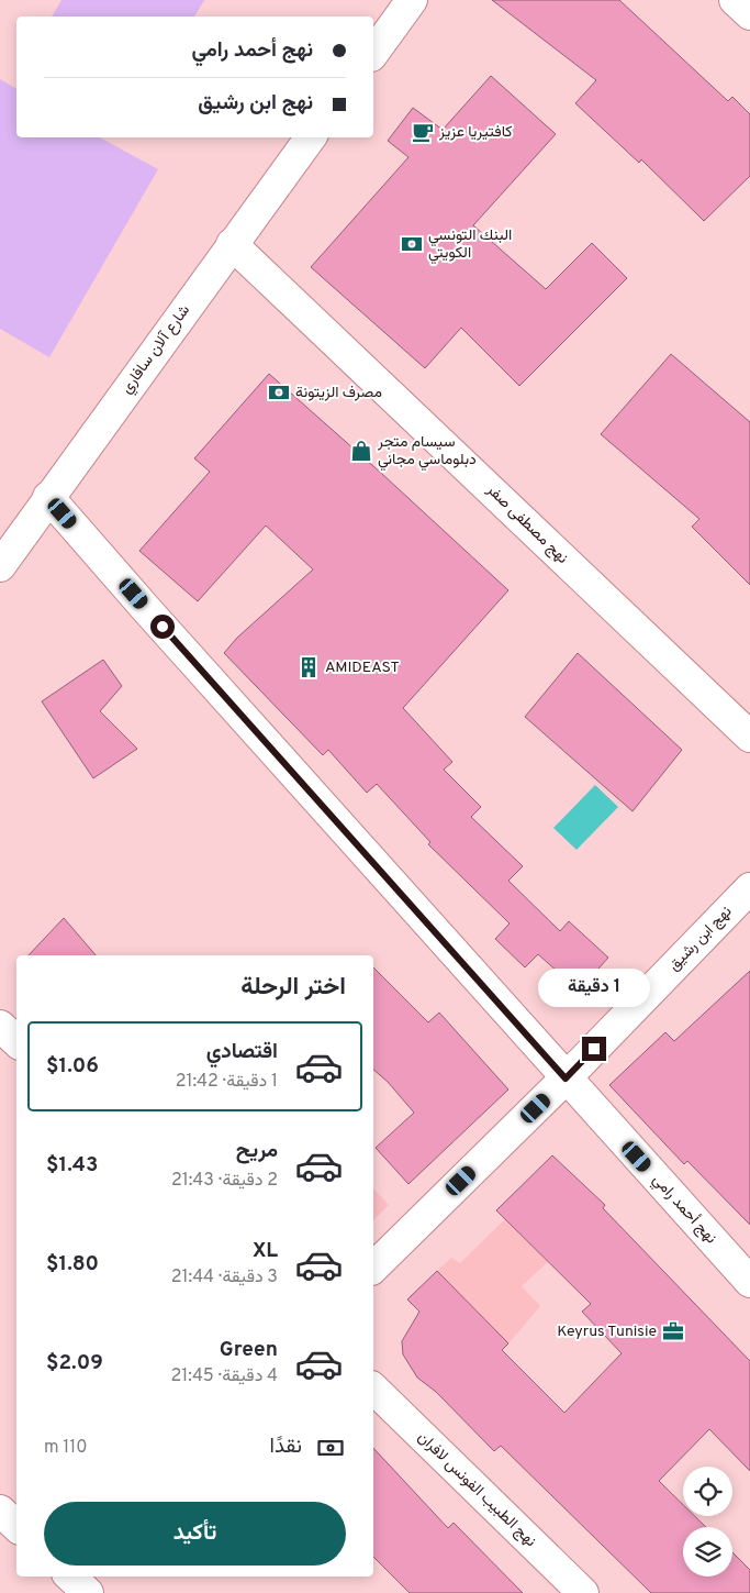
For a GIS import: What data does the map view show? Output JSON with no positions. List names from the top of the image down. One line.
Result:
{"streets":{"street":["شارع آلان سافاري","نهج مصطفى صفر","نهج ابن رشيق","نهج أحمد رامي","نهج الطبيب الفونس لافران"]},"crossings":[["شارع آلان سافاري","نهج مصطفى صفر"],["شارع آلان سافاري","نهج أحمد رامي"],["نهج ابن رشيق","نهج أحمد رامي"]],"places":{"cafe":["كافتيريا عزيز"],"bank":["البنك التونسي الكويتي","مصرف الزيتونة"],"shop":["سيسام متجر دبلوماسي مجاني"],"building":["AMIDEAST"],"office":["Keyrus Tunisie"]},"page":{"banner":["نهج أحمد رامي","نهج ابن رشيق"],"heading":"اختر الرحلة","bubble":"1 دقيقة","list":[{"name":"اقتصادي","note":"1 دقيقة · 21:42","value":"$1.06"},{"name":"مريح","note":"2 دقيقة · 21:43","value":"$1.43"},{"name":"XL","note":"3 دقيقة · 21:44","value":"$1.80"},{"name":"Green","note":"4 دقيقة · 21:45","value":"$2.09"}],"pay":["نقدًا","110 m"],"buttons":"تأكيد"}}
